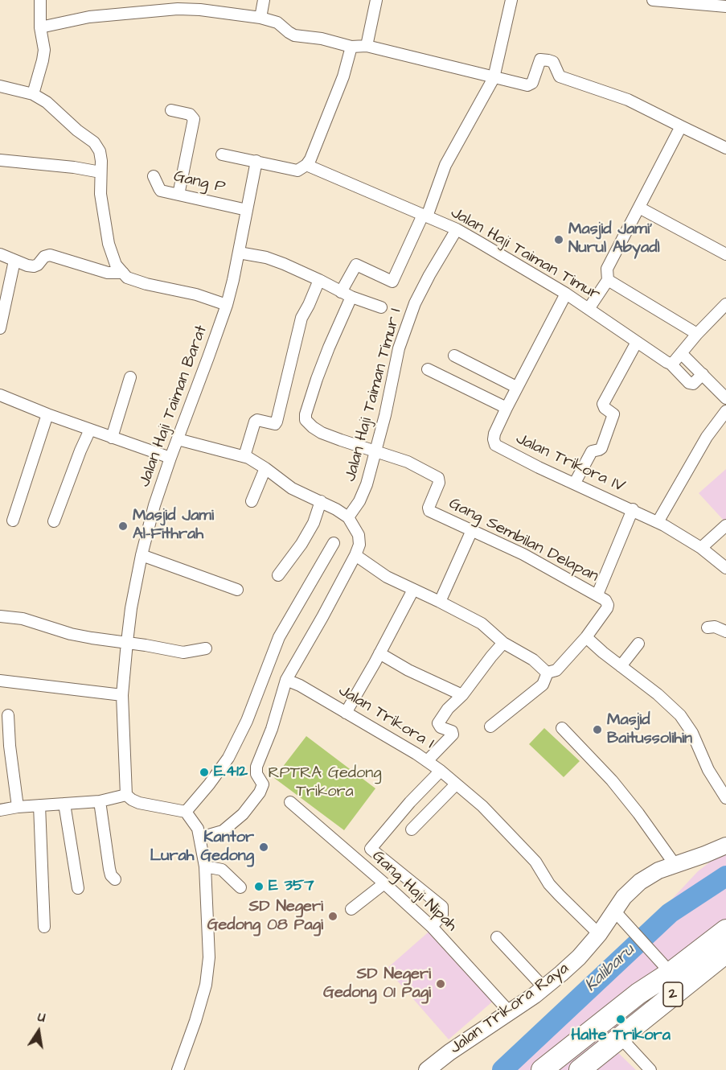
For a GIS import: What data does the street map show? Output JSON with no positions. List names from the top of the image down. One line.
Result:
{"streets":{"highway":["2"],"street":["Gang P","Jalan Haji Taiman Timur","Jalan Haji Taiman Timur I","Jalan Haji Taiman Barat","Jalan Trikora IV","Gang Sembilan Delapan","Jalan Trikora I","Gang Haji Nipah","Jalan Trikora Raya"]},"crossings":[["Gang P","Jalan Haji Taiman Barat"],["Jalan Haji Taiman Timur","Jalan Haji Taiman Timur I"],["Jalan Haji Taiman Timur","Jalan Trikora IV"],["Jalan Haji Taiman Timur I","Gang Sembilan Delapan"],["Jalan Trikora I","Jalan Trikora Raya"],["Gang Haji Nipah","Jalan Trikora Raya"]],"water":["Kalibaru"],"parks":["RPTRA Gedong Trikora"],"places":["Masjid Jami' Nurul Abyadl","Masjid Jami Al-Fithrah","Masjid Baitussolihin","E.412","Kantor Lurah Gedong","E 357","SD Negeri Gedong 08 Pagi","SD Negeri Gedong 01 Pagi","Halte Trikora"],"north":"top"}
